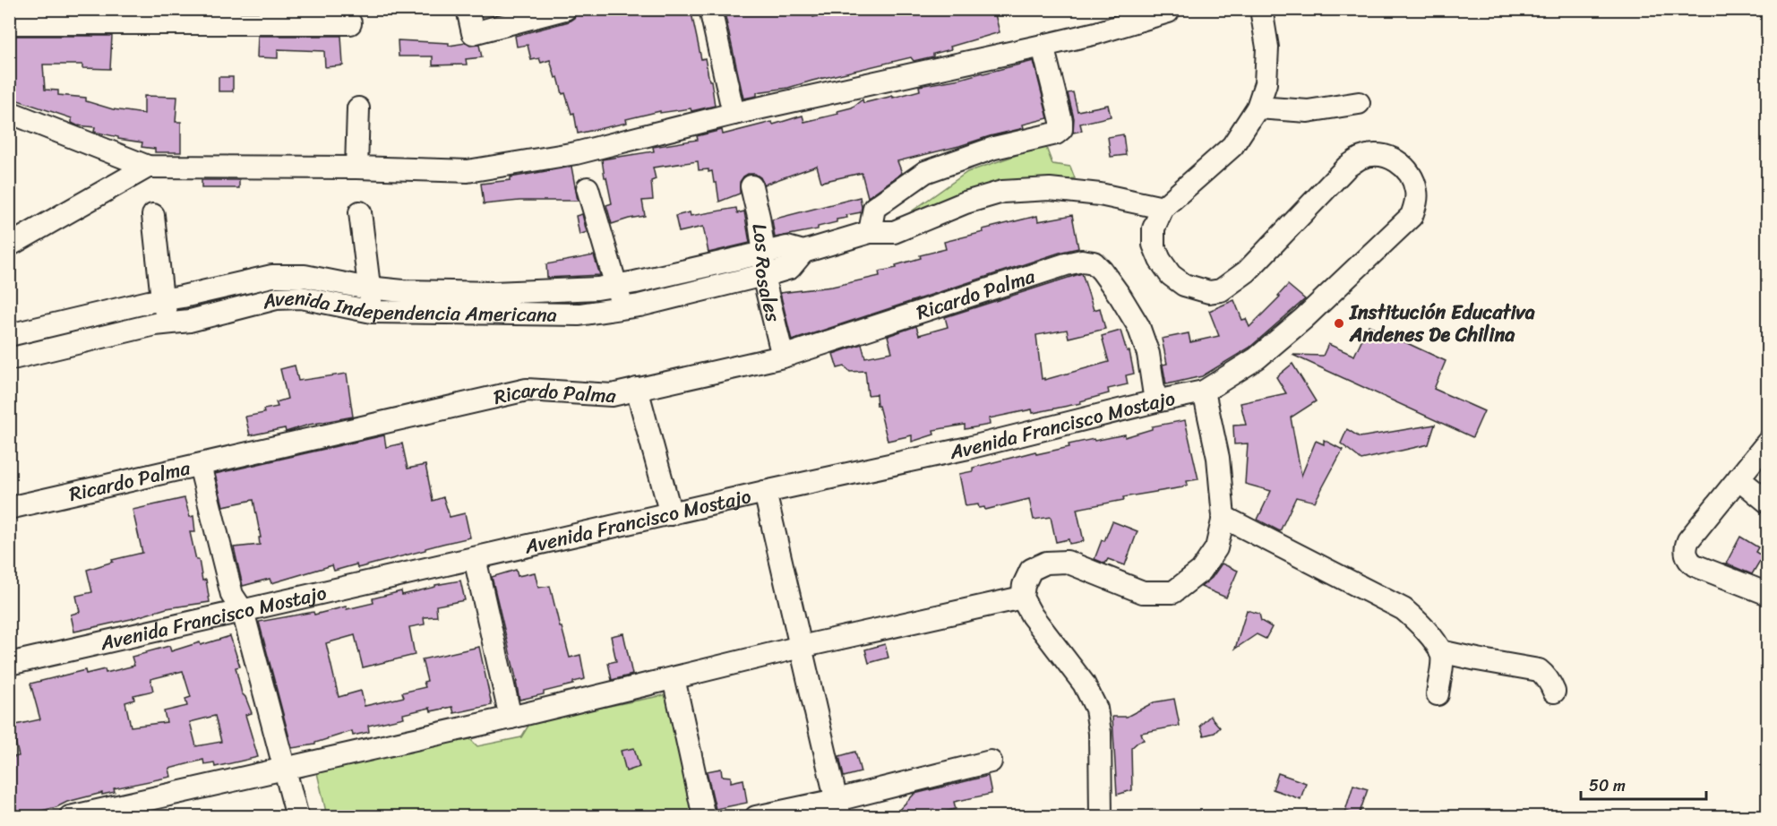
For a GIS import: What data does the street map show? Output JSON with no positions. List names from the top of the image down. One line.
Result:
{"streets":{"street":["Los Rosales","Ricardo Palma","Avenida Independencia Americana","Avenida Francisco Mostajo"]},"crossings":[["Los Rosales","Ricardo Palma"],["Los Rosales","Avenida Independencia Americana"],["Ricardo Palma","Avenida Francisco Mostajo"],["Avenida Independencia Americana","Avenida Francisco Mostajo"]],"places":["Institución Educativa Andenes De Chilina"],"scale_bar":"50 m"}
